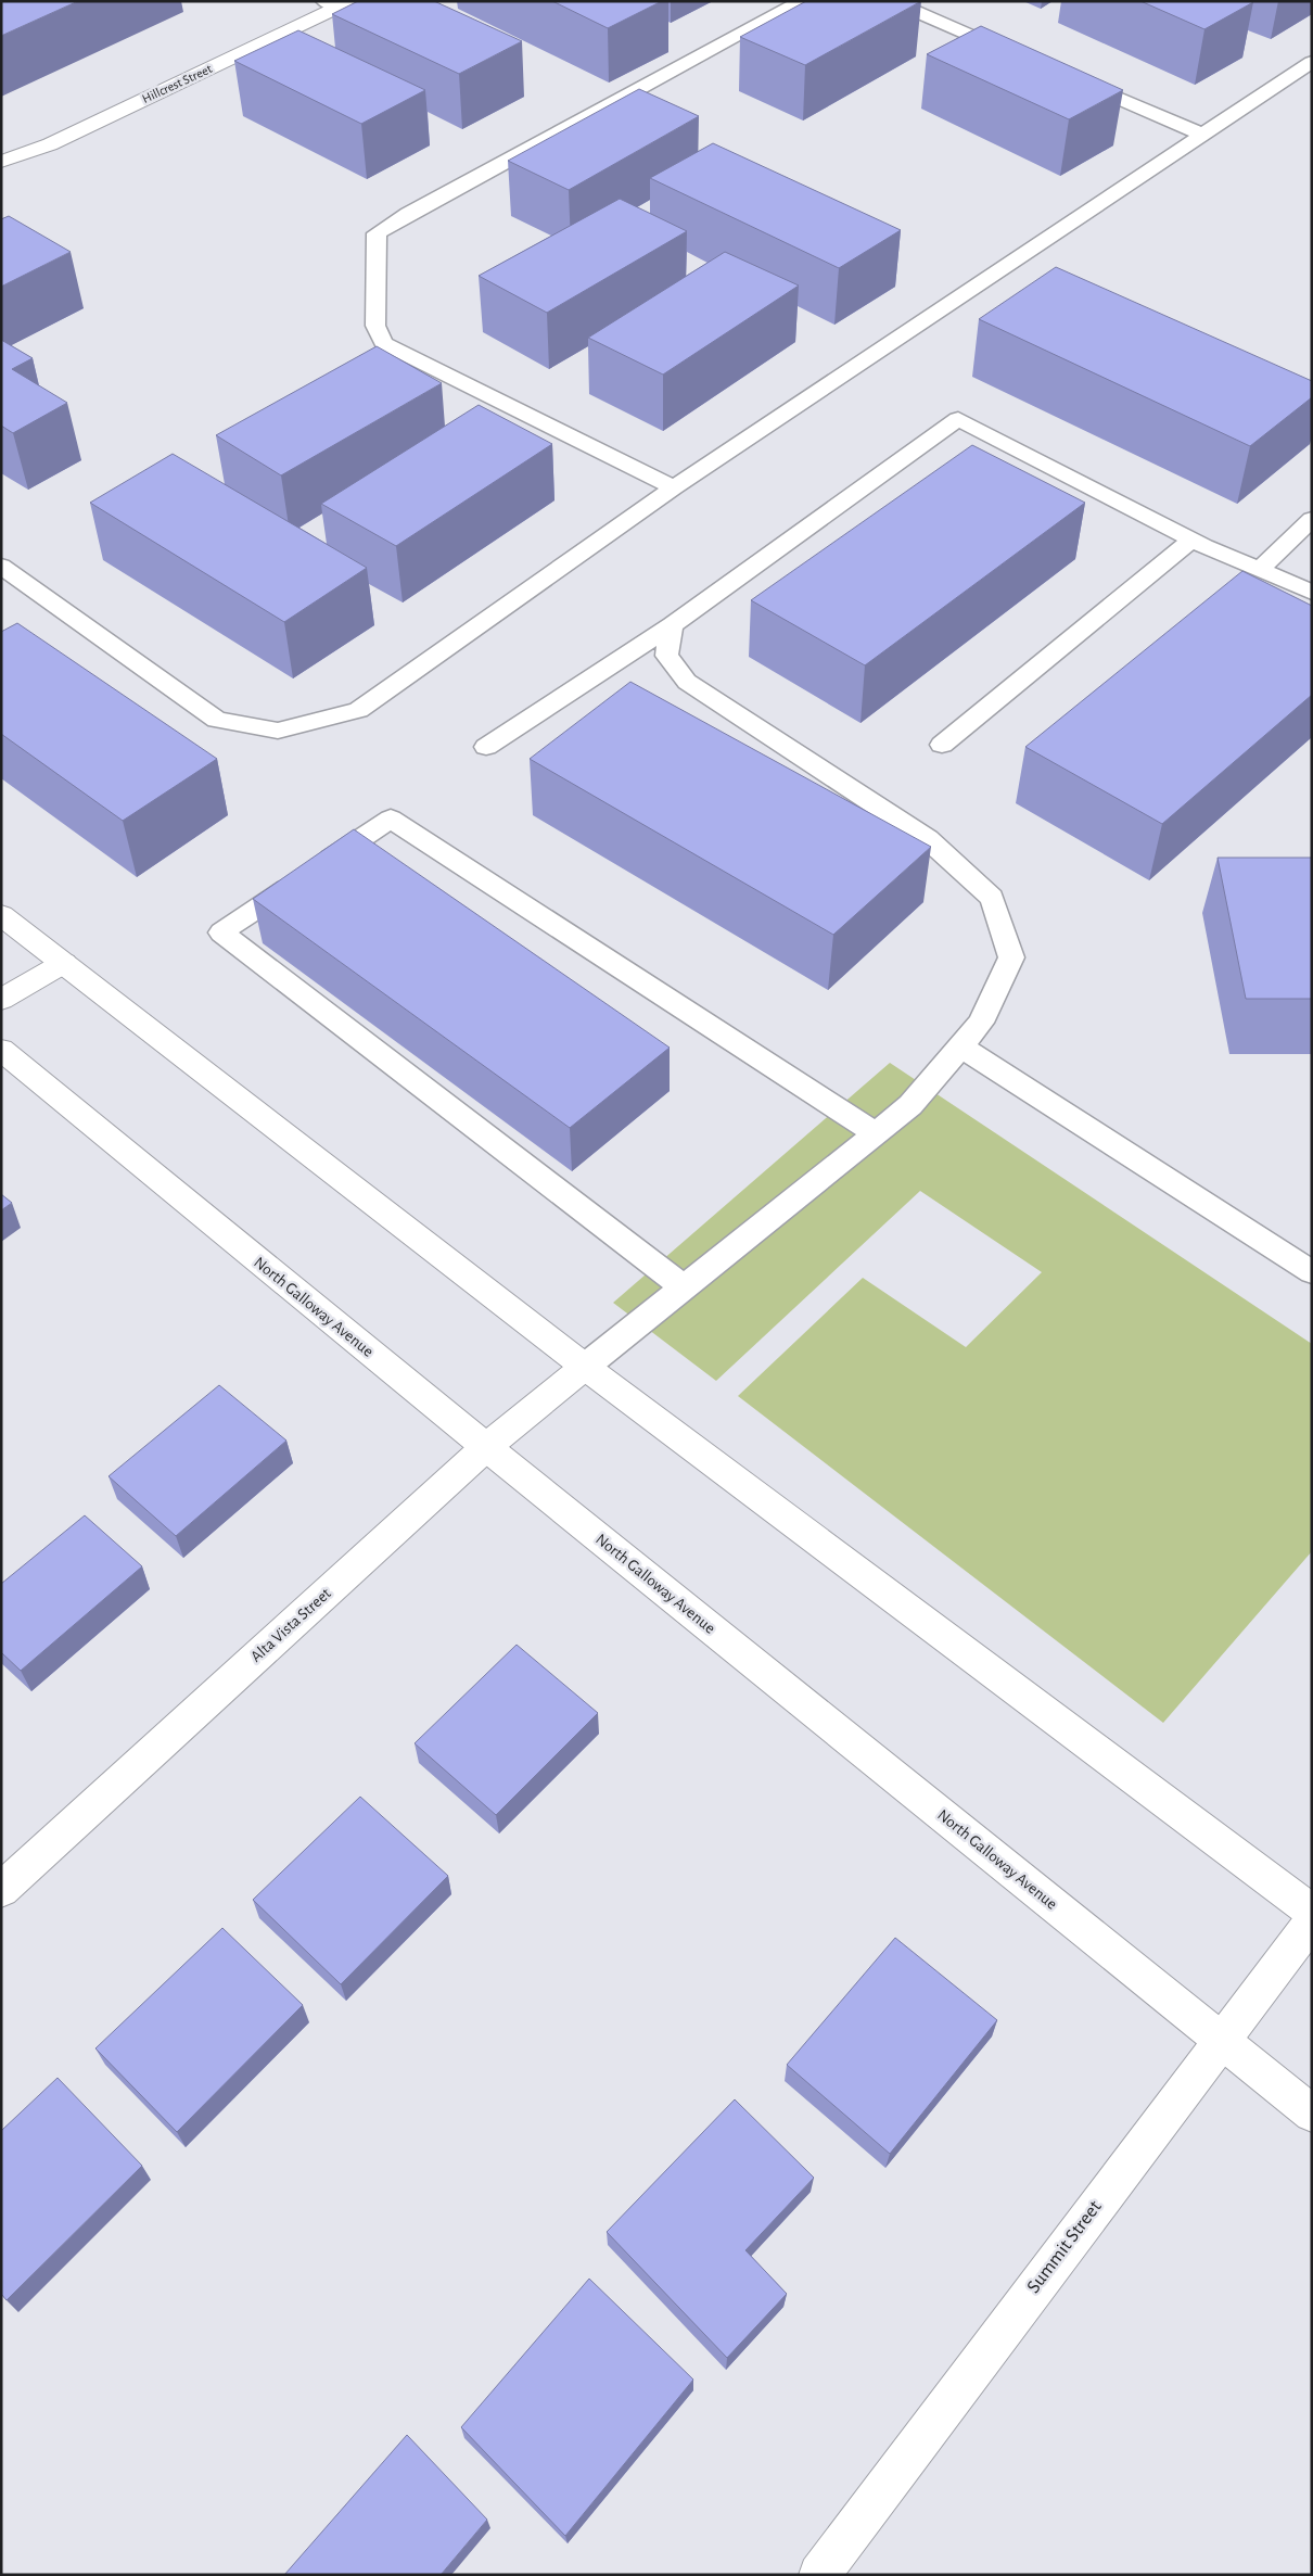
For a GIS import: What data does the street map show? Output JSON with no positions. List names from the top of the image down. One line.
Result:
{"streets":{"main road":["Hillcrest Street","North Galloway Avenue","Alta Vista Street","Summit Street"]},"crossings":[["North Galloway Avenue","Alta Vista Street"],["North Galloway Avenue","Summit Street"]]}
